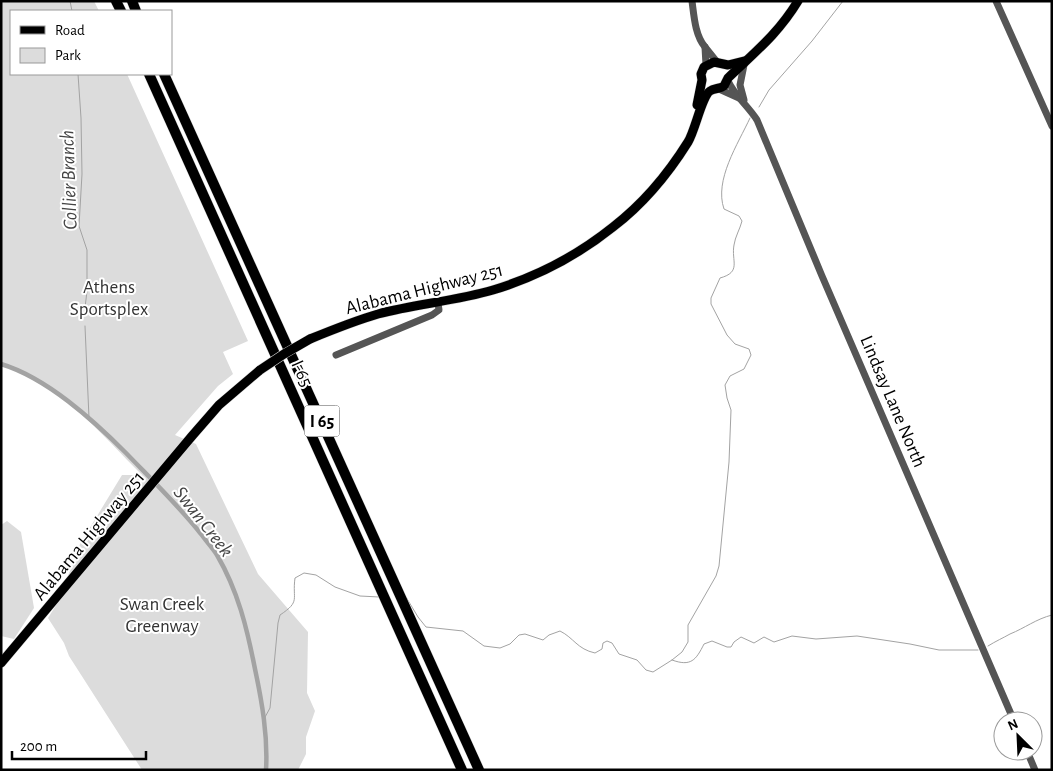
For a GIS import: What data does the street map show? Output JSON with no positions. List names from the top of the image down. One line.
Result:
{"streets":{"highway":["I-65","I 65"],"main road":["Alabama Highway 251"],"street":["Lindsay Lane North"]},"crossings":[["Alabama Highway 251","Lindsay Lane North"]],"water":["Collier Branch","Swan Creek"],"parks":["Athens Sportsplex","Swan Creek Greenway"],"legend":["Road","Park"],"scale_bar":"200 m","north":"top left"}
